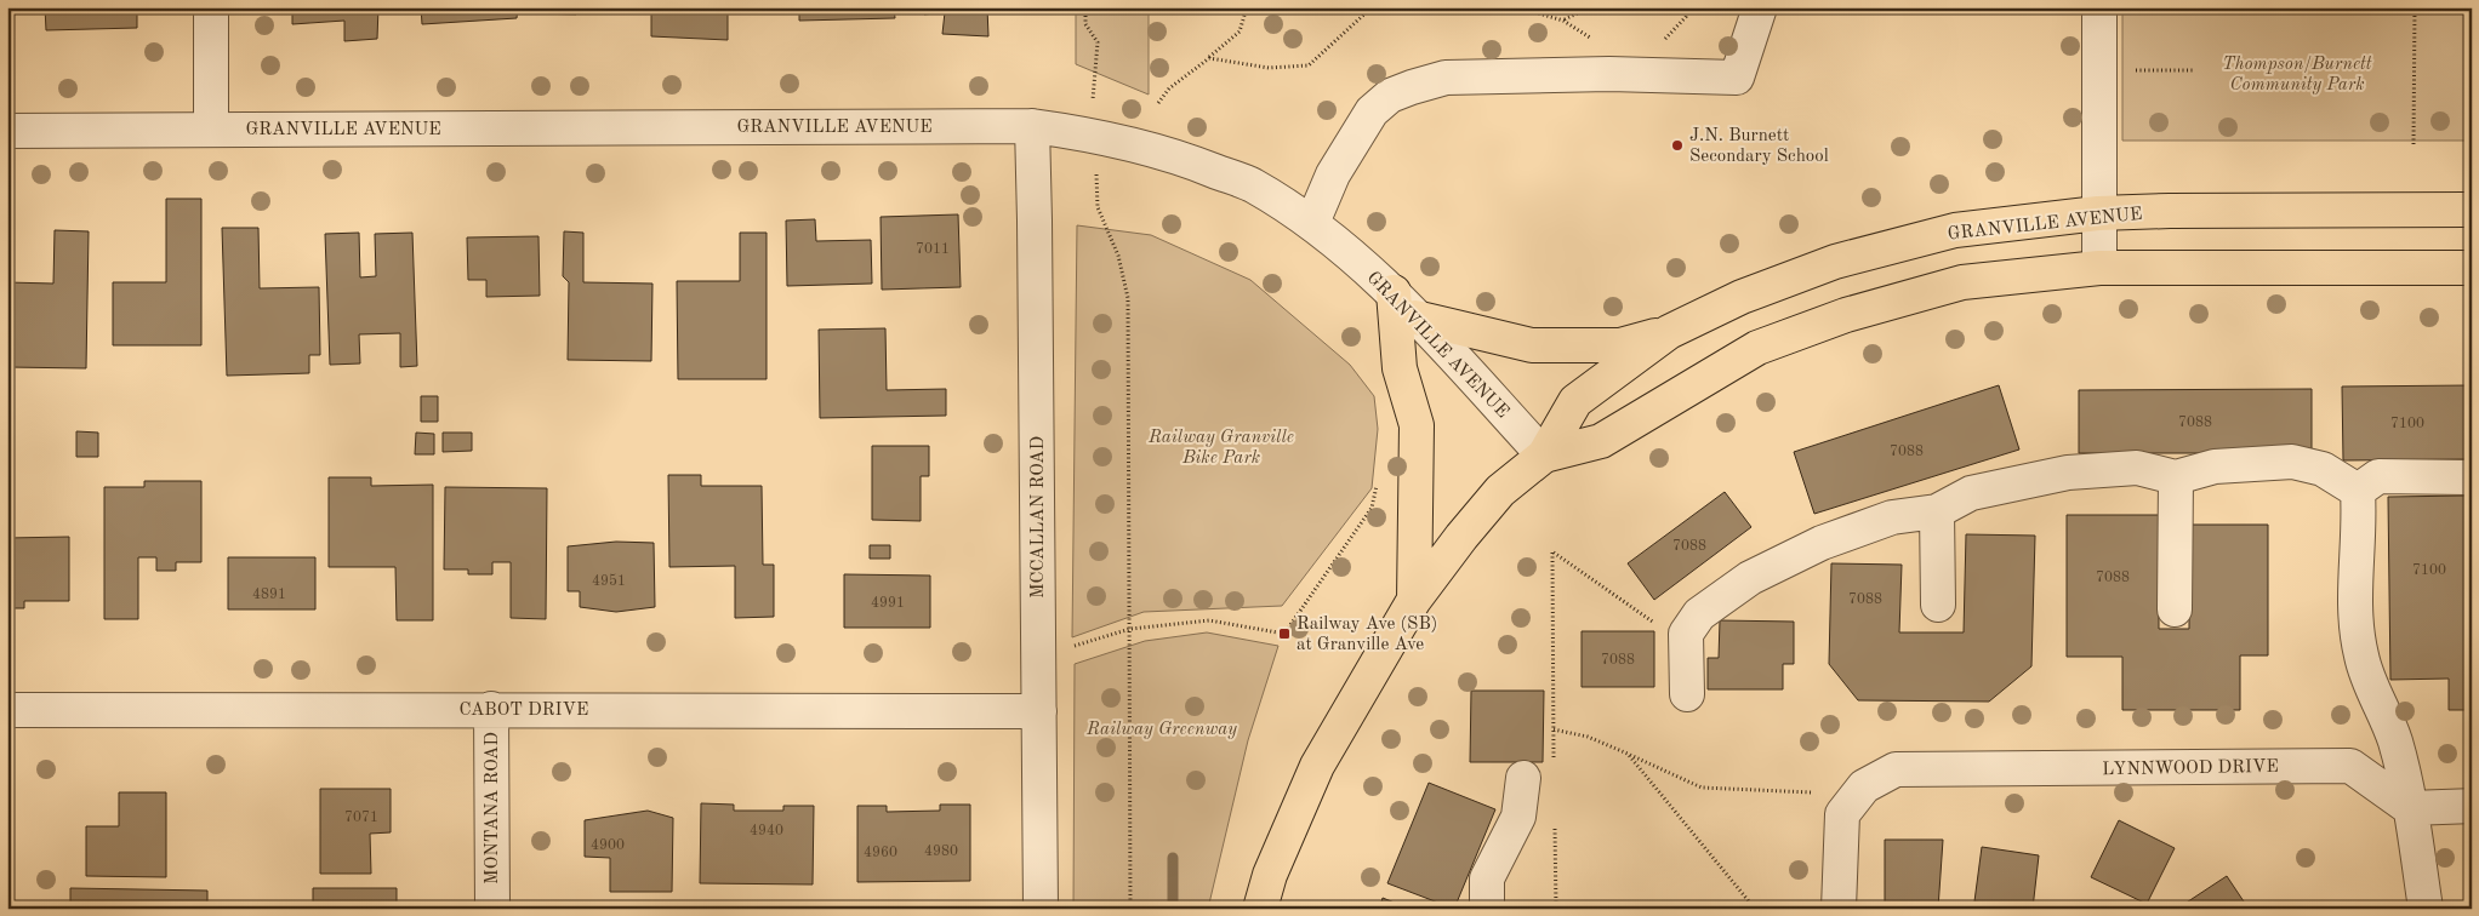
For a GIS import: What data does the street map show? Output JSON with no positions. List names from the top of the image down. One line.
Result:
{"streets":{"main road":["GRANVILLE AVENUE"],"street":["MCCALLAN ROAD","CABOT DRIVE","LYNNWOOD DRIVE","MONTANA ROAD"]},"crossings":[["GRANVILLE AVENUE","MCCALLAN ROAD"],["MCCALLAN ROAD","CABOT DRIVE"],["CABOT DRIVE","MONTANA ROAD"]],"parks":["Thompson/Burnett Community Park","Railway Granville Bike Park","Railway Greenway"],"places":{"other":["J.N. Burnett Secondary School"],"transit":["Railway Ave (SB) at Granville Ave"]},"house_numbers":["7011","7088","7100","7088","7088","7100","7088","4951","4891","7088","4991","7088","7071","4940","4900","4980","4960"]}
